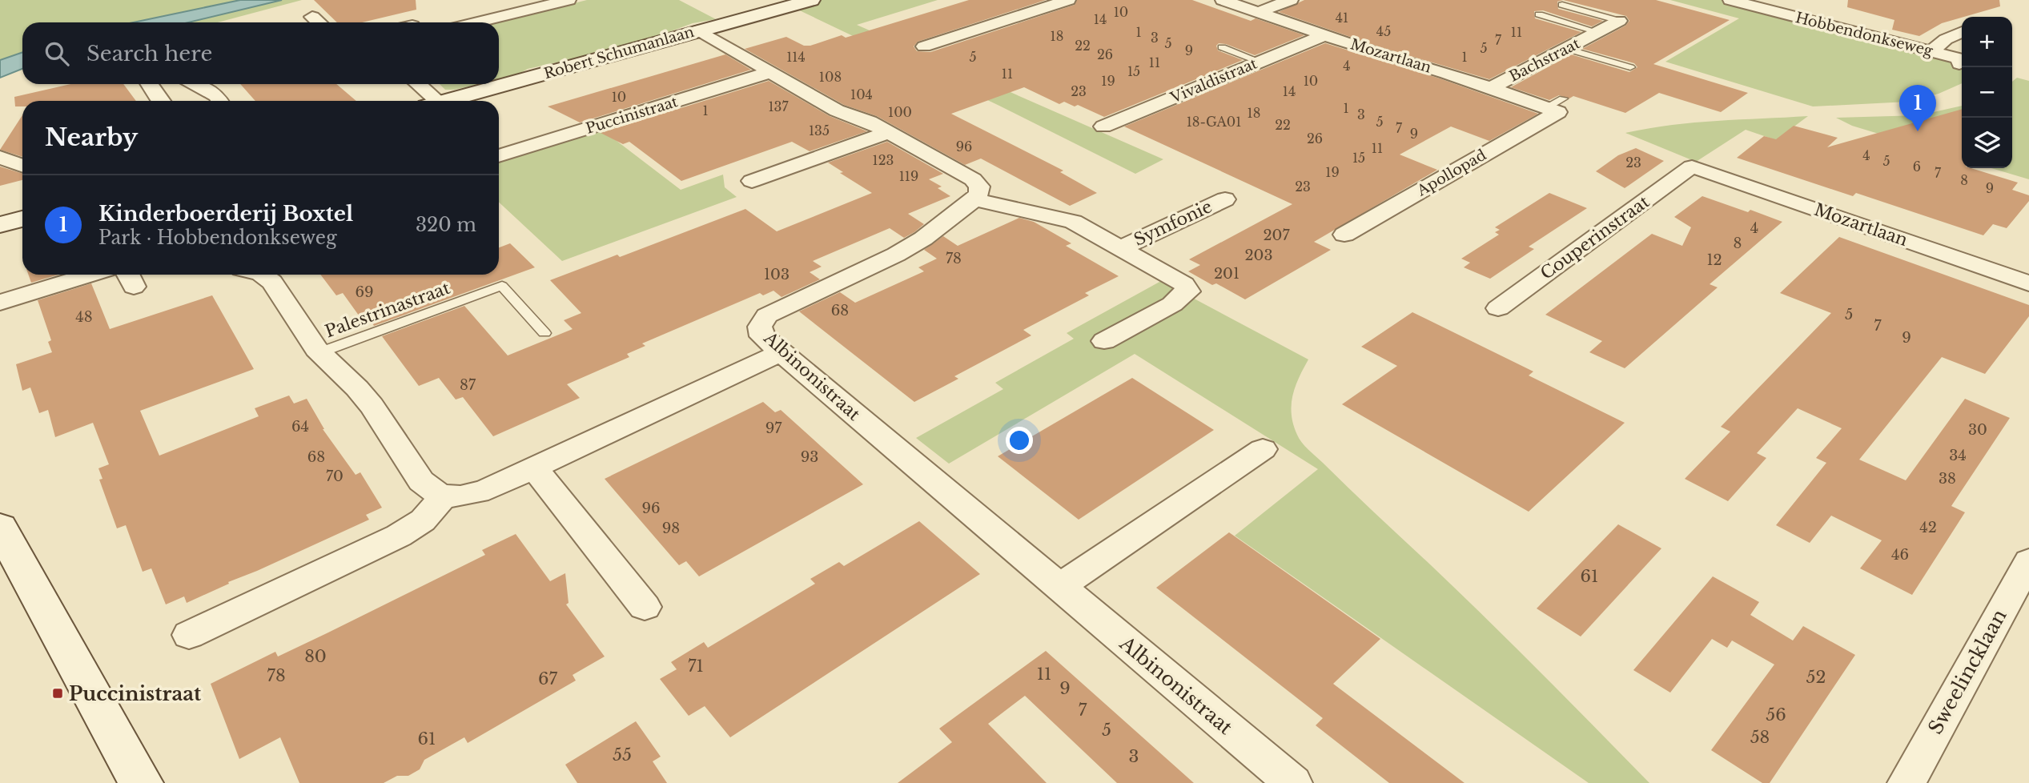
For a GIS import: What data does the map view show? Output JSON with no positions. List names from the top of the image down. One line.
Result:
{"streets":{"street":["Hobbendonkseweg","Robert Schumanlaan","Mozartlaan","Bachstraat","Vivaldistraat","Puccinistraat","Apollopad","Symfonie","Couperinstraat","Albinonistraat","Sweelincklaan"],"lane":["Palestrinastraat"]},"crossings":[["Mozartlaan","Bachstraat"],["Mozartlaan","Vivaldistraat"],["Mozartlaan","Apollopad"],["Mozartlaan","Couperinstraat"]],"places":{"transit":["Puccinistraat"]},"house_numbers":["10","41","14","45","1","11","18","3","7","5","22","5","9","26","114","5","1","11","4","15","11","108","19","10","23","14","104","10","137","1","1","100","18","3","18-GA01","5","22","7","135","9","26","96","11","4","15","123","5","23","6","19","7","119","8","23","9","4","207","8","203","78","12","201","103","69","68","5","48","7","9","87","64","97","30","34","68","93","70","38","96","42","98","46","61","80","71","11","78","52","67","9","7","56","5","58","61","55","3"],"page":{"map_buttons":["+","−"],"search":"Search here","pins":"1","heading":"Nearby","list":[{"mark":"1","name":"Kinderboerderij Boxtel","note":"Park · Hobbendonkseweg","value":"320 m"}]}}
